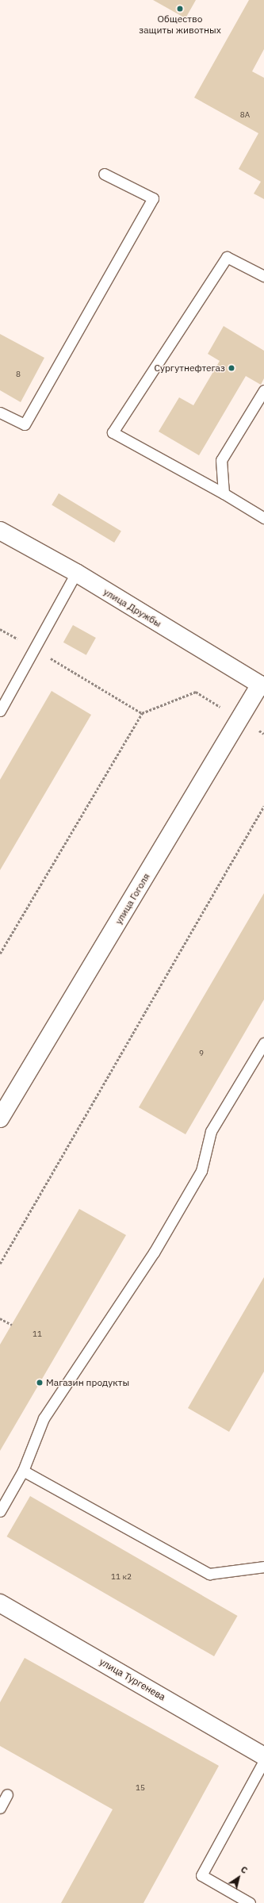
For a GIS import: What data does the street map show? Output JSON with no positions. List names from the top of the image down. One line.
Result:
{"streets":{"street":["улица Дружбы","улица Гоголя","улица Тургенева"]},"crossings":[["улица Дружбы","улица Гоголя"]],"places":["Общество защиты животных","Сургутнефтегаз","Магазин продукты"],"house_numbers":["8А","8","9","11","11 к2","15"],"north":"top right"}
